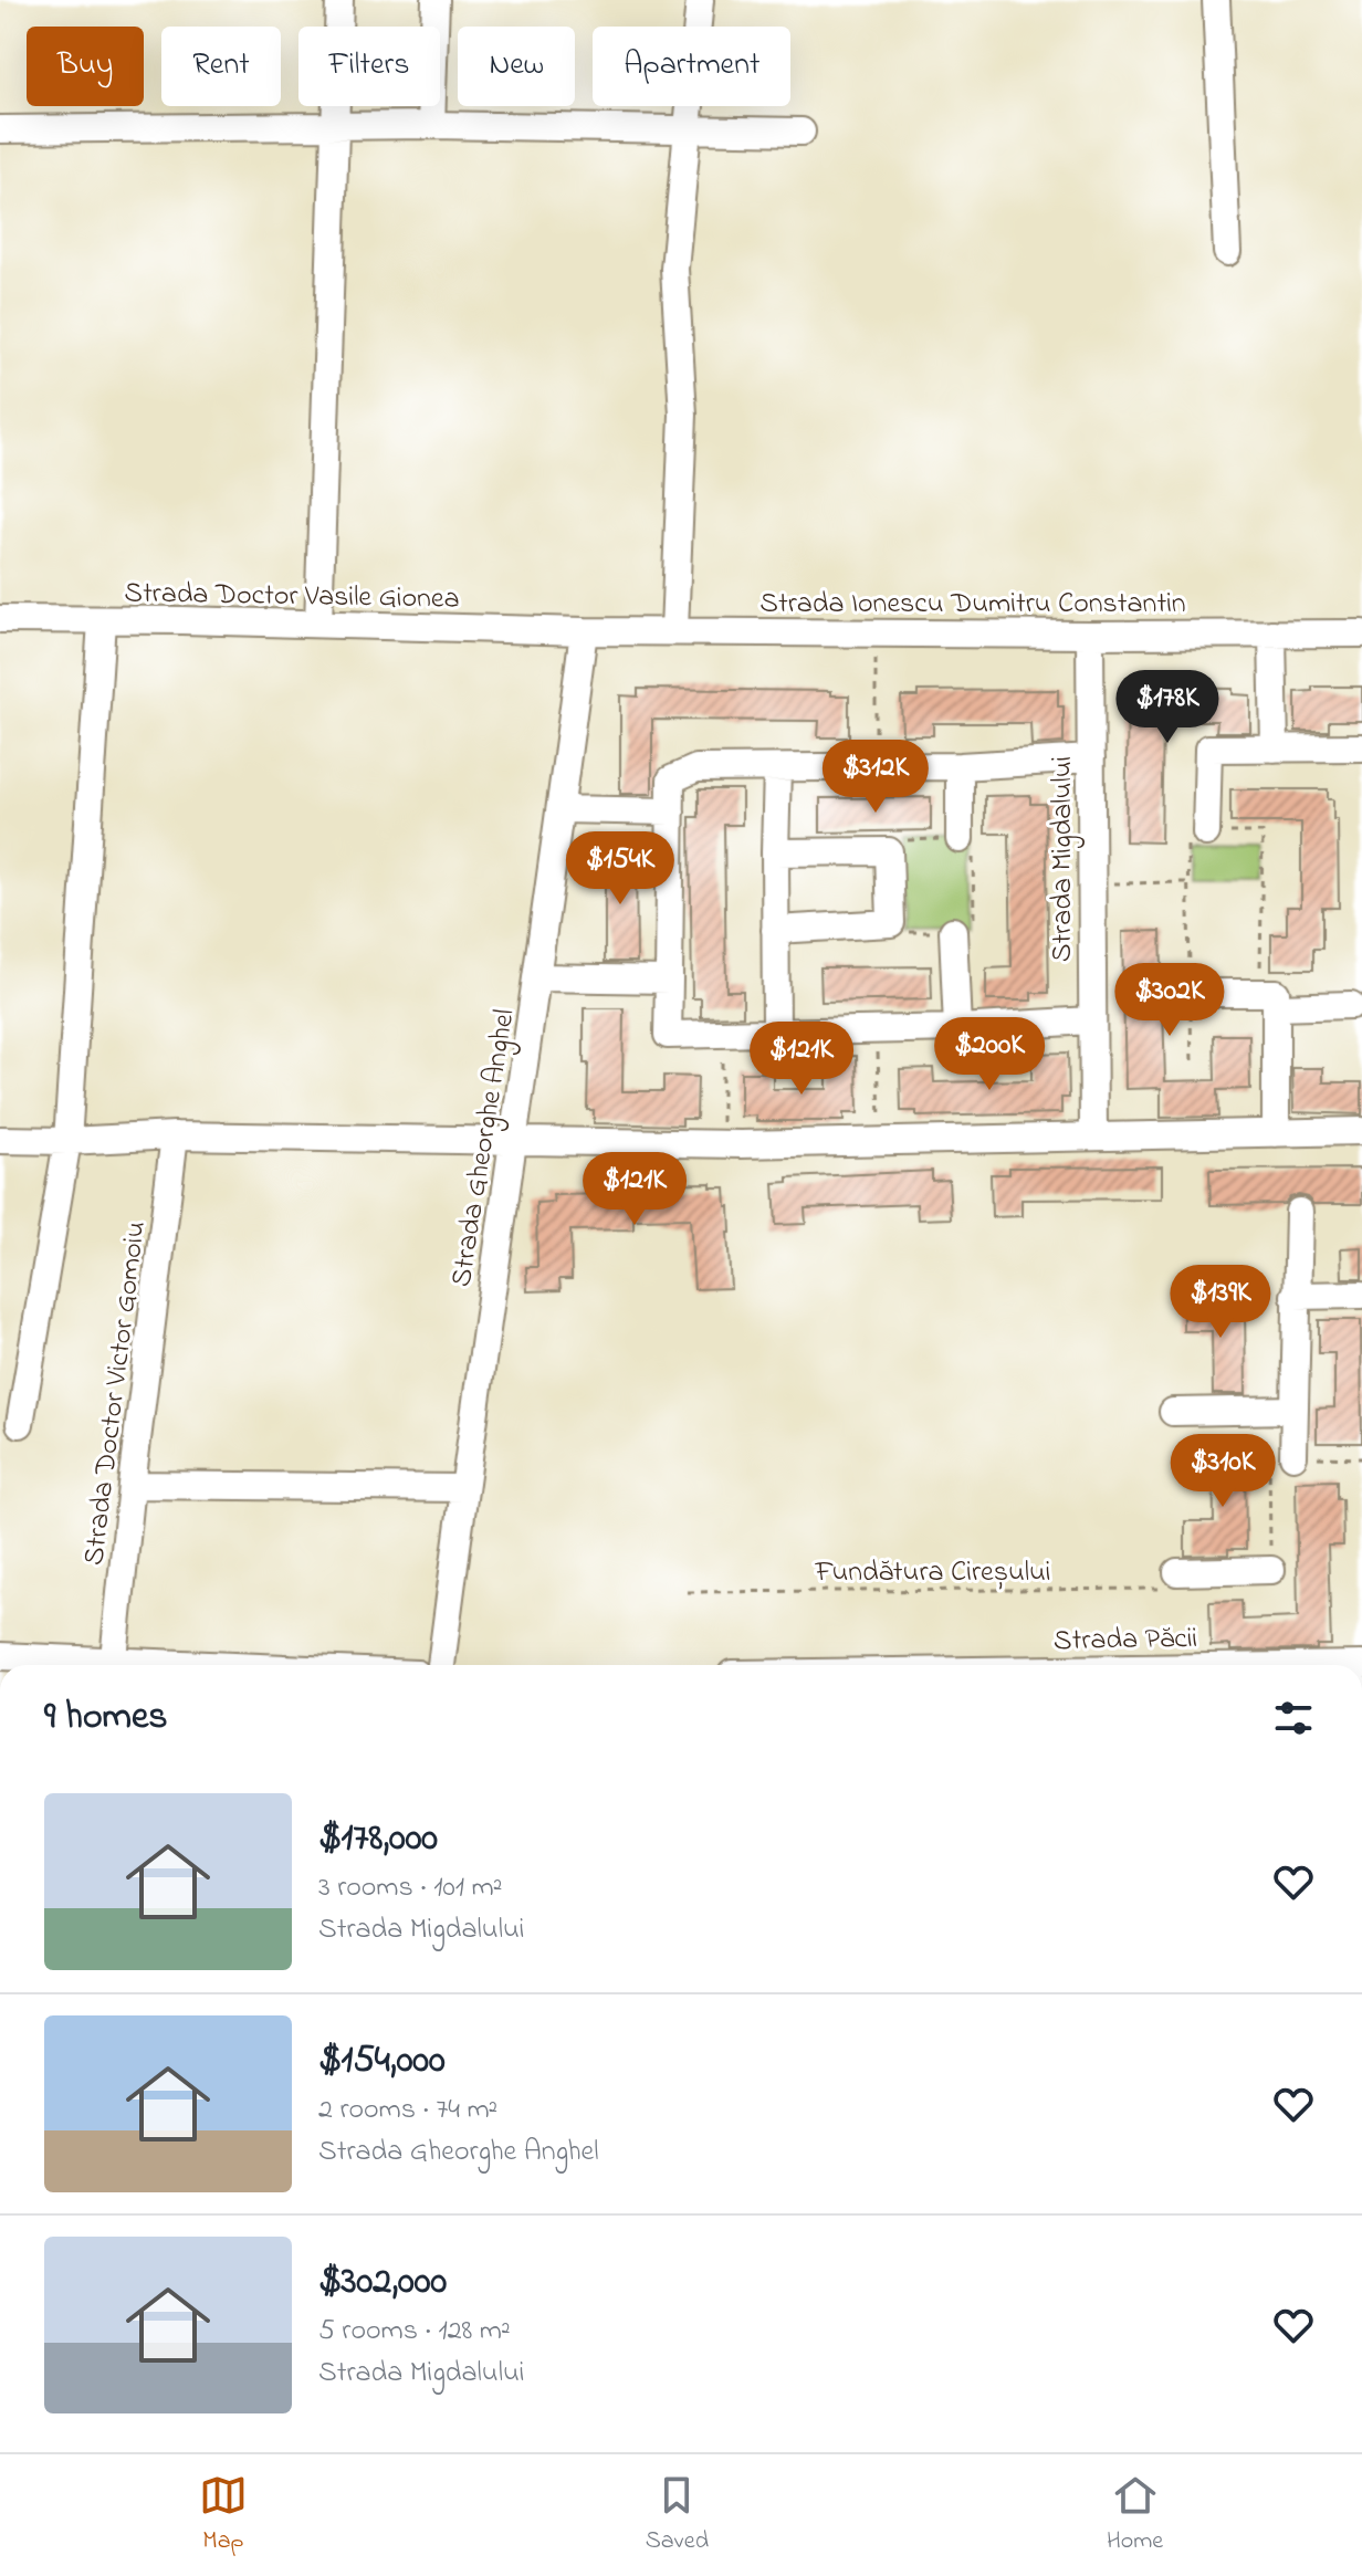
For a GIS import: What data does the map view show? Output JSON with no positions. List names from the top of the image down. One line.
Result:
{"streets":{"street":["Strada Doctor Vasile Gionea","Strada Ionescu Dumitru Constantin","Strada Migdalului","Strada Gheorghe Anghel","Strada Doctor Victor Gomoiu"],"path":["Fundătura Cireșului"]},"crossings":[["Strada Doctor Vasile Gionea","Strada Ionescu Dumitru Constantin"],["Strada Doctor Vasile Gionea","Strada Gheorghe Anghel"],["Strada Ionescu Dumitru Constantin","Strada Migdalului"],["Strada Ionescu Dumitru Constantin","Strada Gheorghe Anghel"]],"page":{"chip":["Buy","Rent","Filters","New","Apartment"],"price":["$178K","$312K","$154K","$302K","$200K","$121K","$121K","$139K","$310K"],"heading":"9 homes","list":[{"name":"$178,000","note":"3 rooms · 101 m² · Strada Migdalului"},{"name":"$154,000","note":"2 rooms · 74 m² · Strada Gheorghe Anghel"},{"name":"$302,000","note":"5 rooms · 128 m² · Strada Migdalului"}],"tabs":["Map","Saved","Home"]}}
